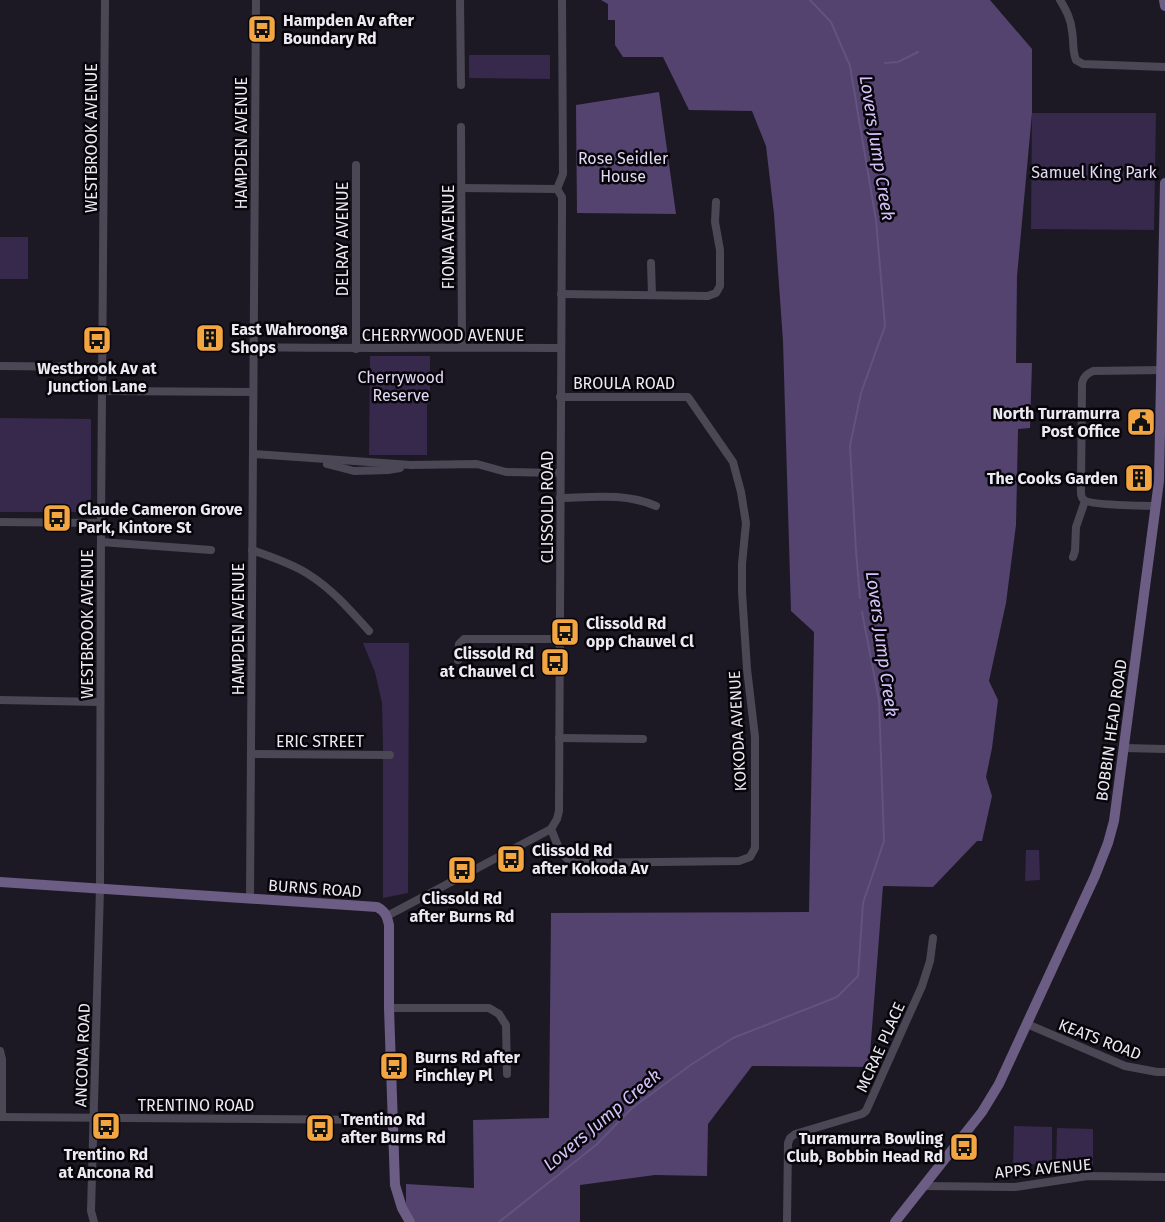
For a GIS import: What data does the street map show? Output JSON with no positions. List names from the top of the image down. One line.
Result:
{"streets":{"main road":["BOBBIN HEAD ROAD","BURNS ROAD"],"street":["WESTBROOK AVENUE","HAMPDEN AVENUE","FIONA AVENUE","DELRAY AVENUE","CHERRYWOOD AVENUE","BROULA ROAD","CLISSOLD ROAD","KOKODA AVENUE","ERIC STREET","KEATS ROAD","MCRAE PLACE","ANCONA ROAD","TRENTINO ROAD","APPS AVENUE"]},"crossings":[["WESTBROOK AVENUE","BURNS ROAD"],["WESTBROOK AVENUE","ANCONA ROAD"],["HAMPDEN AVENUE","CHERRYWOOD AVENUE"],["HAMPDEN AVENUE","ERIC STREET"],["HAMPDEN AVENUE","BURNS ROAD"],["FIONA AVENUE","CHERRYWOOD AVENUE"],["DELRAY AVENUE","CHERRYWOOD AVENUE"],["CHERRYWOOD AVENUE","CLISSOLD ROAD"],["BROULA ROAD","CLISSOLD ROAD"],["BROULA ROAD","KOKODA AVENUE"],["CLISSOLD ROAD","KOKODA AVENUE"],["BOBBIN HEAD ROAD","KEATS ROAD"],["BOBBIN HEAD ROAD","APPS AVENUE"],["BURNS ROAD","ANCONA ROAD"],["ANCONA ROAD","TRENTINO ROAD"]],"water":["Lovers Jump Creek"],"parks":["Rose Seidler House","Samuel King Park","Cherrywood Reserve"],"places":{"bus stop":["Hampden Av after Boundary Rd","Westbrook Av at Junction Lane","Claude Cameron Grove Park, Kintore St","Clissold Rd opp Chauvel Cl","Clissold Rd at Chauvel Cl","Clissold Rd after Kokoda Av","Clissold Rd after Burns Rd","Burns Rd after Finchley Pl","Trentino Rd at Ancona Rd","Trentino Rd after Burns Rd","Turramurra Bowling Club, Bobbin Head Rd"],"building":["East Wahroonga Shops","The Cooks Garden"],"public building":["North Turramurra Post Office"]}}
